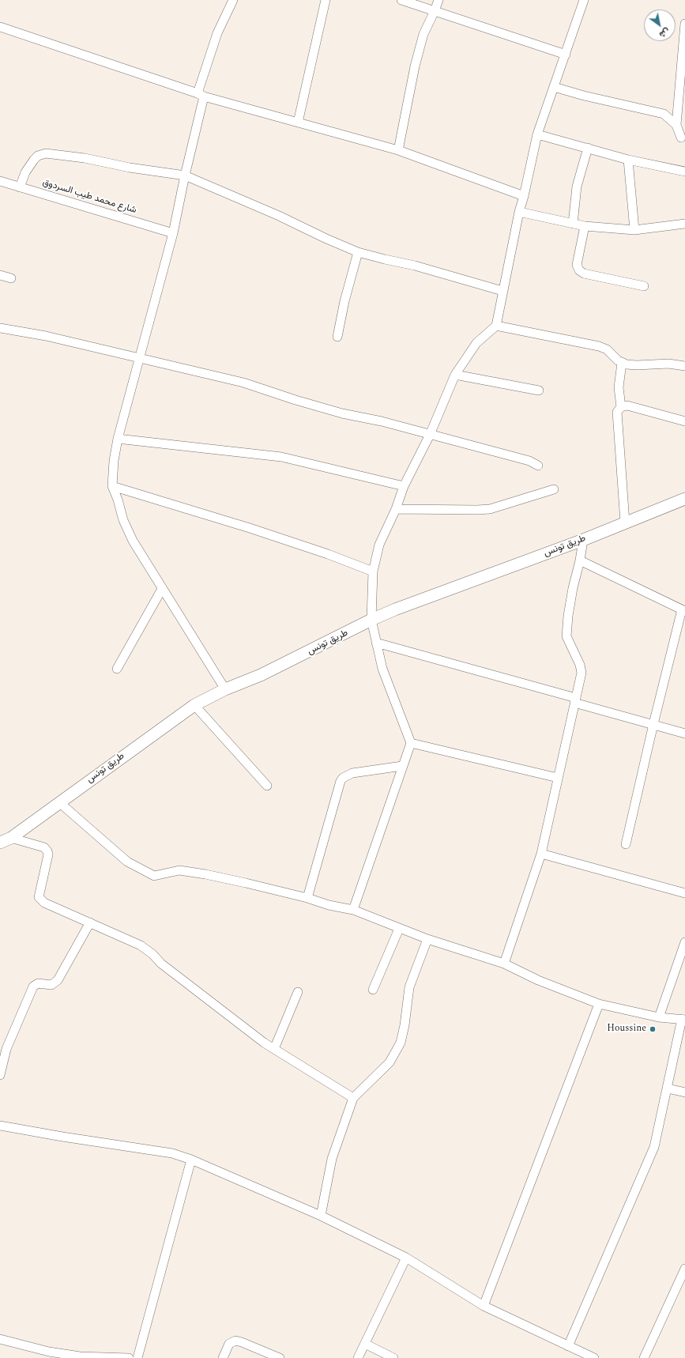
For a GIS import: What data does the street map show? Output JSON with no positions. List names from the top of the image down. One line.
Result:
{"streets":{"main road":["طريق تونس"],"street":["شارع محمد طيب السردوق"]},"places":["Houssine"],"north":"bottom right"}
